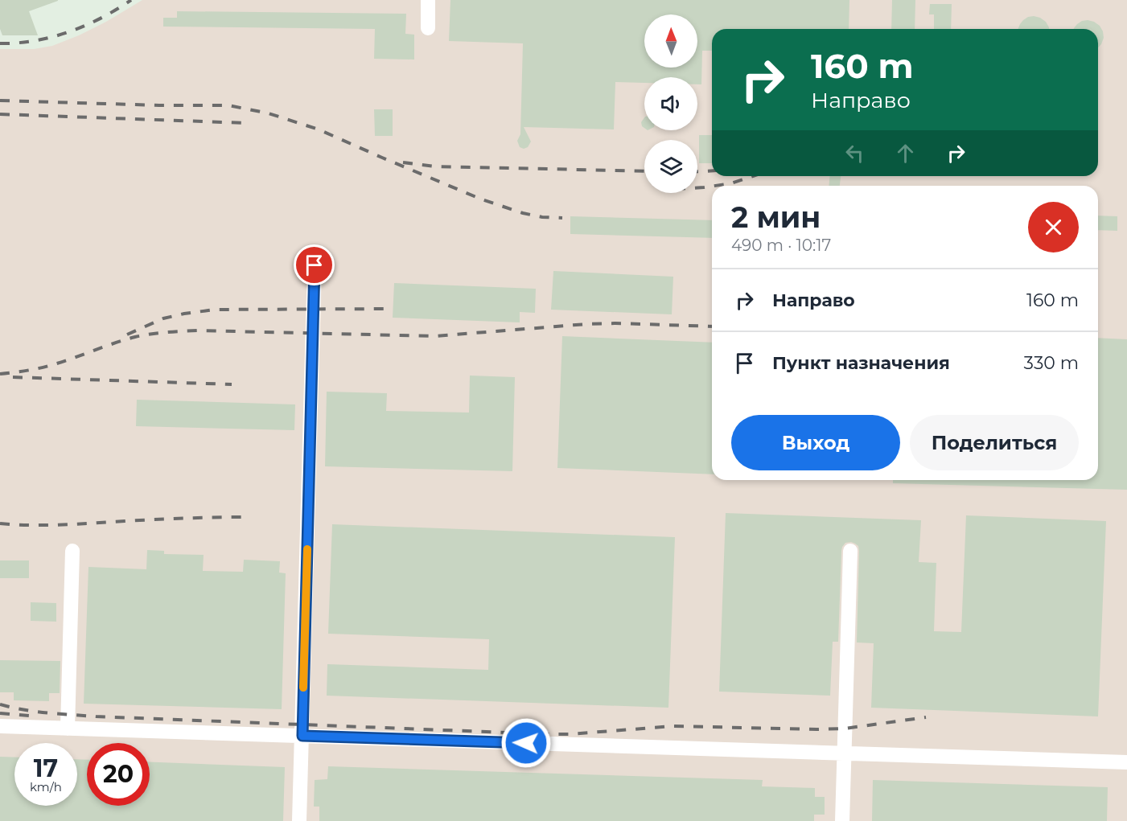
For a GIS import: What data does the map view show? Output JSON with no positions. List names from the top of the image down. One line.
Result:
{"north":"top","page":{"turn":["160 m","Направо"],"heading":["2 мин","490 m · 10:17"],"list":[{"name":"Направо","value":"160 m"},{"name":"Пункт назначения","value":"330 m"}],"buttons":["Выход","Поделиться"],"speed":"17 km/h","limit":"20"}}
